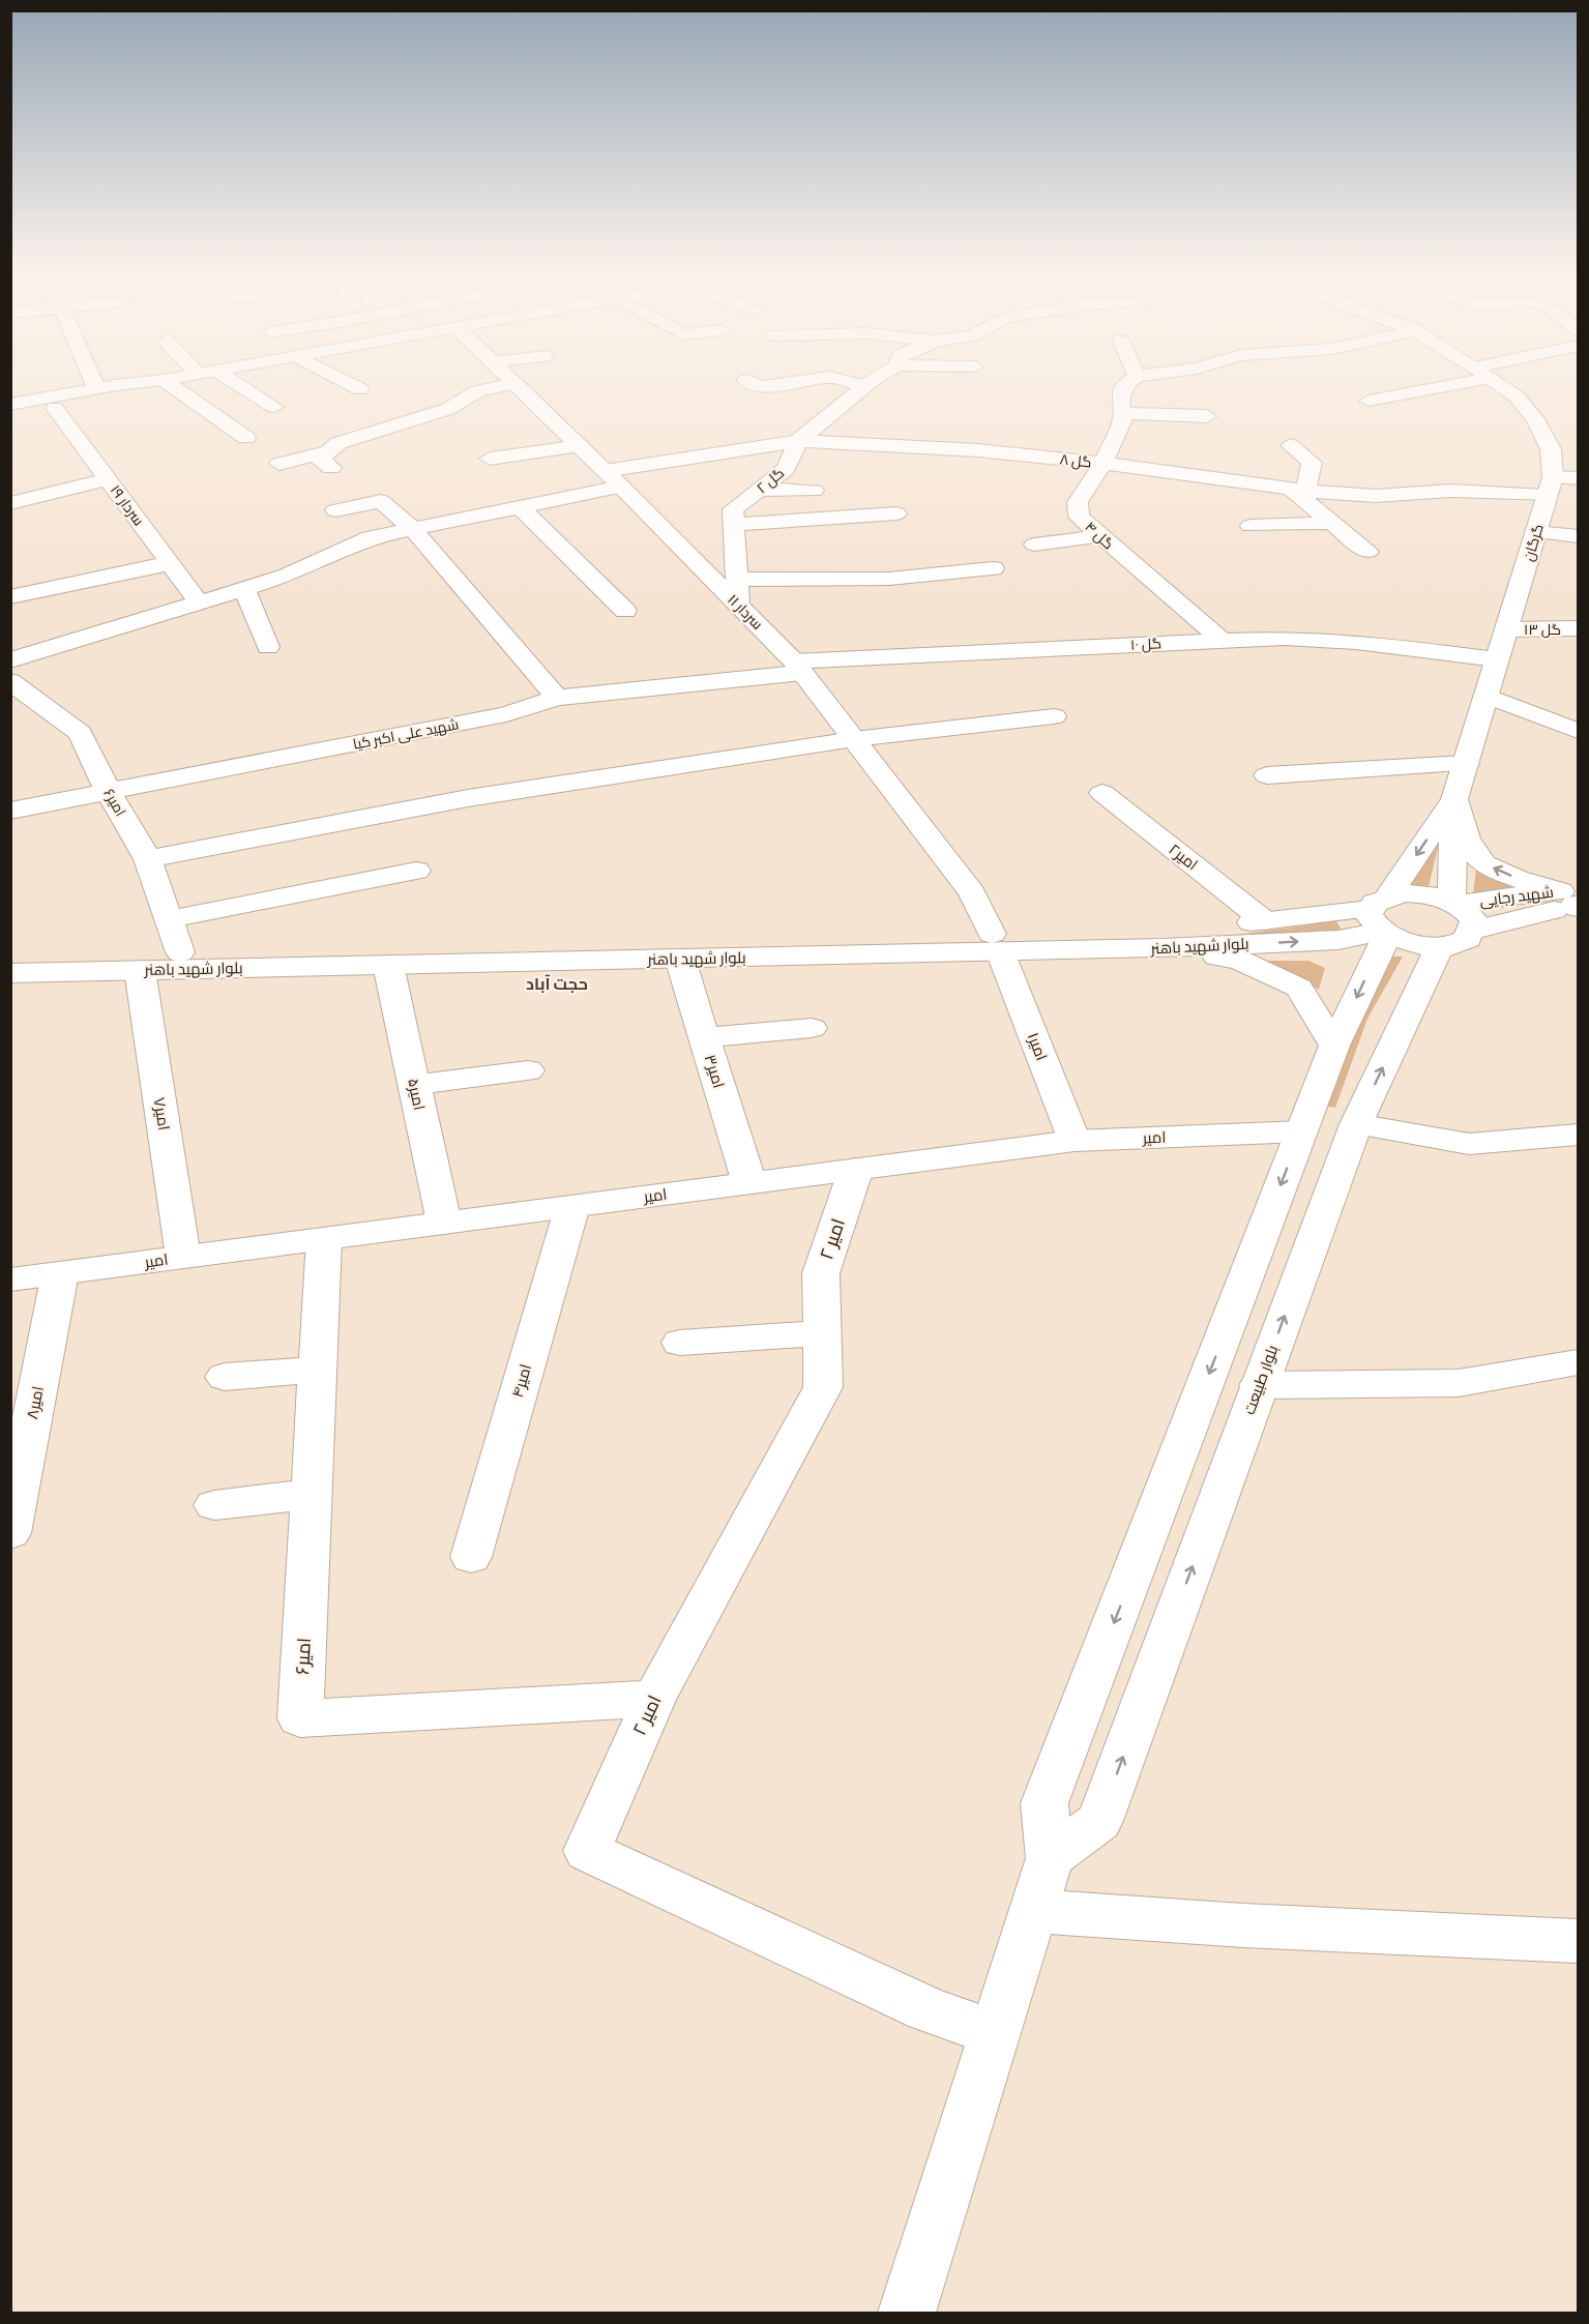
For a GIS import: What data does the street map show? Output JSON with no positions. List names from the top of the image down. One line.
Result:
{"streets":{"street":["گل ۸","گل ۲","سردار ۱۹","گل ۴","گرگان","سردار ۱۱","گل ۱۳","گل ۱۰","شهید علی اکبر کیا","امیر۶","امیر۲","شهید رجایی","بلوار شهید باهنر","امیر۱","امیر۳","امیر۵","امیر۷","امیر","امیر ۲","بلوار طبیعت","امیر۴","امیر۸"]},"crossings":[["گل ۸","گل ۲"],["گل ۸","سردار ۱۹"],["گل ۸","گل ۴"],["گل ۸","گرگان"],["گل ۸","سردار ۱۱"],["گل ۲","سردار ۱۱"],["گل ۴","گل ۱۰"],["گرگان","گل ۱۳"],["گرگان","گل ۱۰"],["سردار ۱۱","گل ۱۰"],["سردار ۱۱","شهید علی اکبر کیا"],["سردار ۱۱","بلوار شهید باهنر"],["سردار ۱۱","امیر۱"],["گل ۱۰","شهید علی اکبر کیا"],["شهید علی اکبر کیا","امیر۶"],["امیر۶","بلوار شهید باهنر"],["امیر۶","امیر"],["امیر۶","امیر ۲"],["امیر۲","بلوار شهید باهنر"],["شهید رجایی","بلوار طبیعت"],["بلوار شهید باهنر","امیر۱"],["بلوار شهید باهنر","امیر۳"],["بلوار شهید باهنر","امیر۵"],["بلوار شهید باهنر","امیر۷"],["امیر۱","امیر"],["امیر۳","امیر"],["امیر۵","امیر"],["امیر۷","امیر"],["امیر","امیر ۲"],["امیر","امیر۴"],["امیر","امیر۸"]],"districts":["حجت آباد"]}
